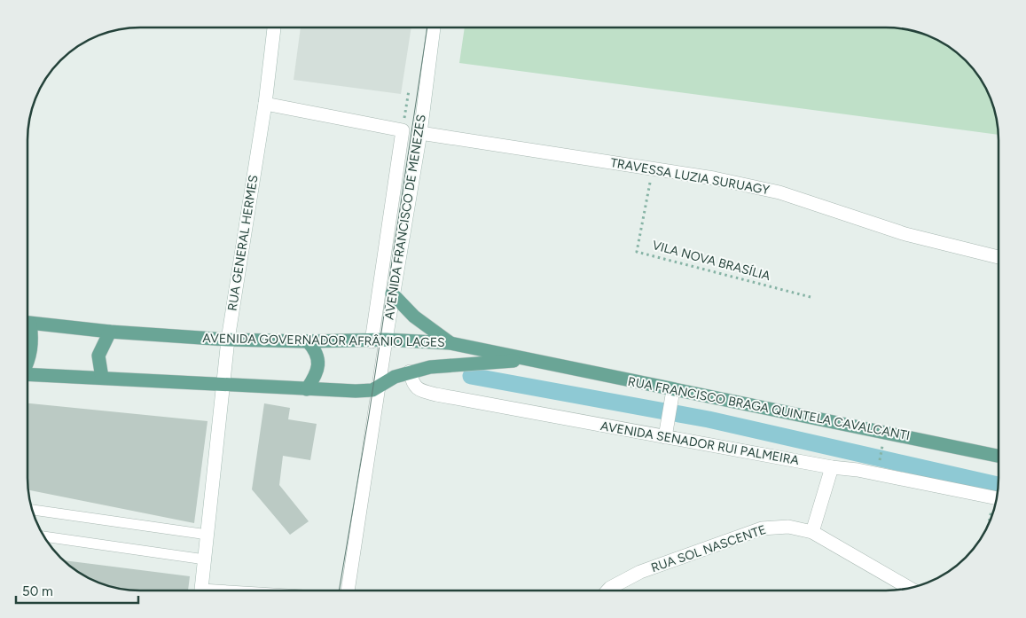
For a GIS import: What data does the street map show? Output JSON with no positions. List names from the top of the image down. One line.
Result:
{"streets":{"main road":["AVENIDA GOVERNADOR AFRÂNIO LAGES","RUA FRANCISCO BRAGA QUINTELA CAVALCANTI"],"street":["TRAVESSA LUZIA SURUAGY","AVENIDA FRANCISCO DE MENEZES","RUA GENERAL HERMES","AVENIDA SENADOR RUI PALMEIRA","RUA SOL NASCENTE"],"path":["VILA NOVA BRASÍLIA"]},"crossings":[["TRAVESSA LUZIA SURUAGY","AVENIDA FRANCISCO DE MENEZES"],["TRAVESSA LUZIA SURUAGY","VILA NOVA BRASÍLIA"],["AVENIDA FRANCISCO DE MENEZES","AVENIDA GOVERNADOR AFRÂNIO LAGES"],["RUA GENERAL HERMES","AVENIDA GOVERNADOR AFRÂNIO LAGES"],["AVENIDA GOVERNADOR AFRÂNIO LAGES","RUA FRANCISCO BRAGA QUINTELA CAVALCANTI"],["AVENIDA GOVERNADOR AFRÂNIO LAGES","AVENIDA SENADOR RUI PALMEIRA"]],"scale_bar":"50 m"}
